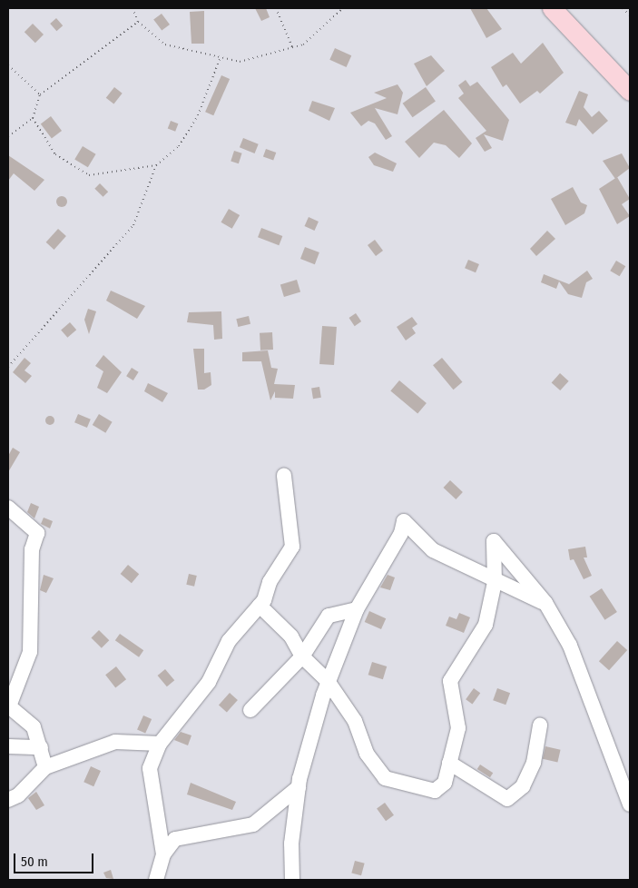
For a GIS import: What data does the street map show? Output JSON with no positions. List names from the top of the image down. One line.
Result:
{"scale_bar":"50 m"}
